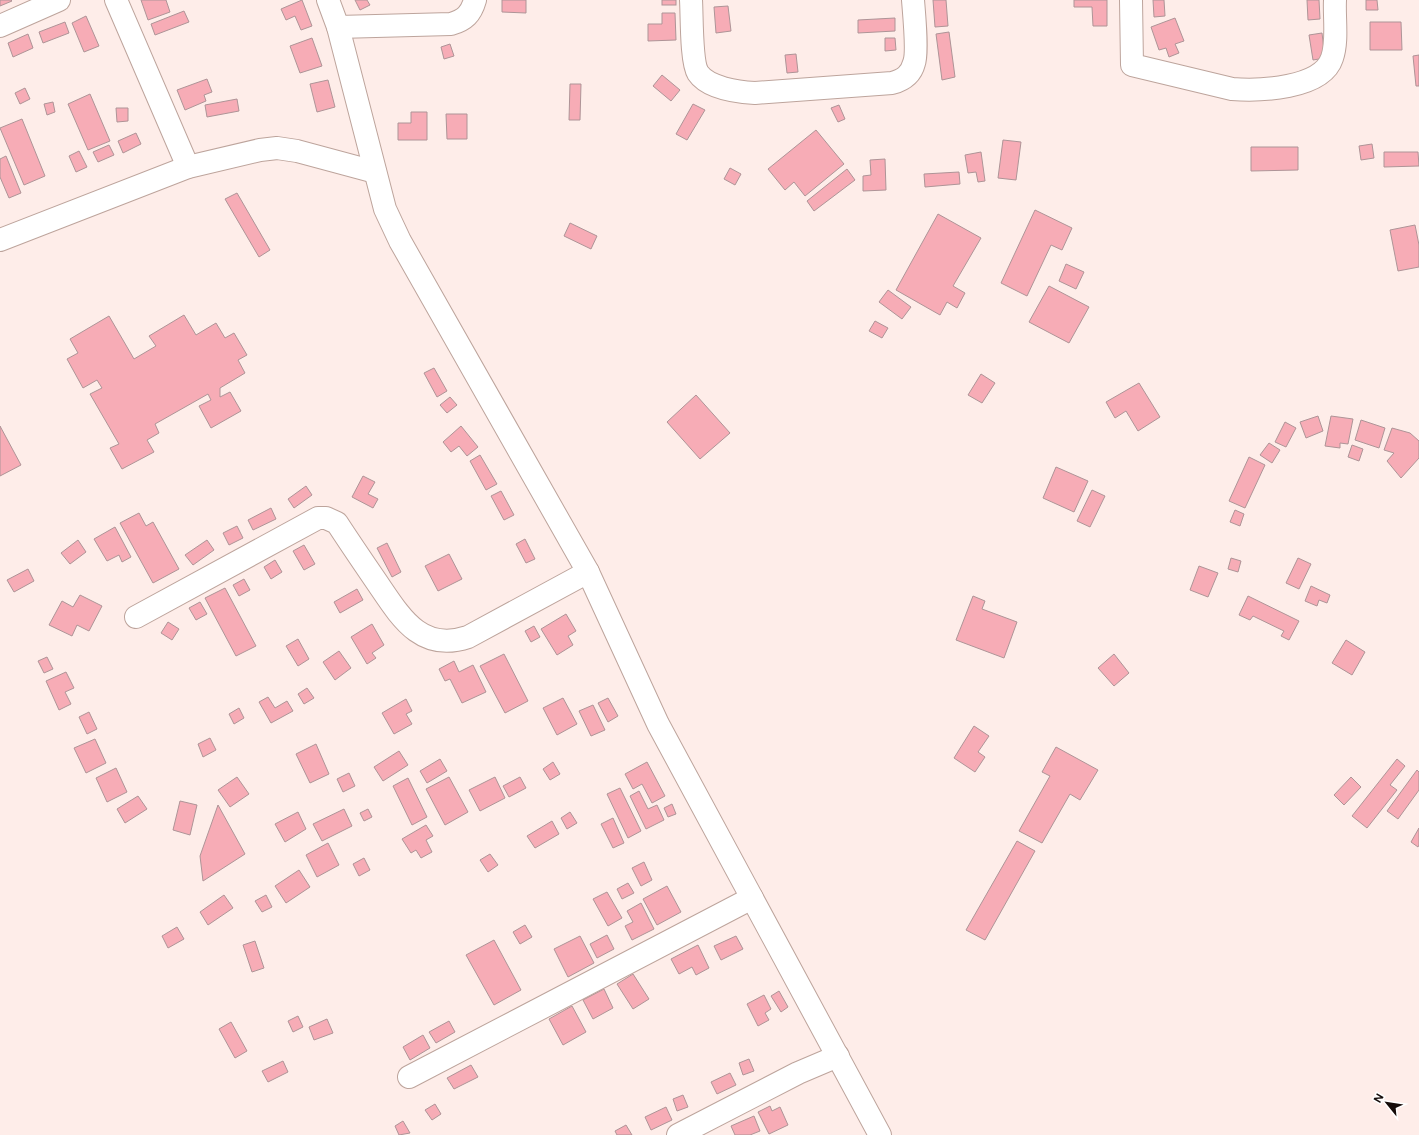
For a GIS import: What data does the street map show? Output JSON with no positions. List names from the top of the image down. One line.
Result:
{"north":"top left"}
